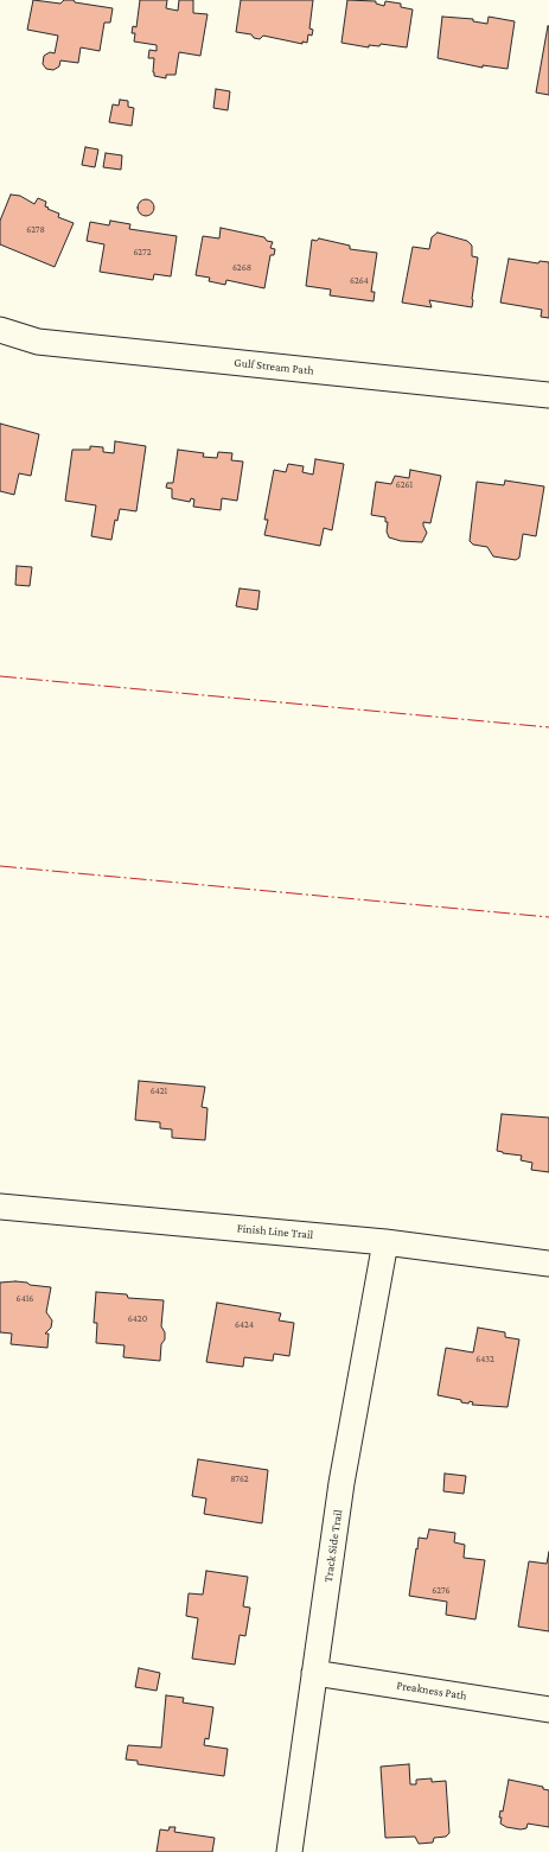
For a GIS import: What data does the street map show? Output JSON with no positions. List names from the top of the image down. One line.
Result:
{"streets":{"street":["Gulf Stream Path","Finish Line Trail","Track Side Trail","Preakness Path"]},"crossings":[["Finish Line Trail","Track Side Trail"],["Track Side Trail","Preakness Path"]],"house_numbers":["6278","6272","6268","6264","6261","6421","6416","6420","6424","6432","8762","6276"]}
